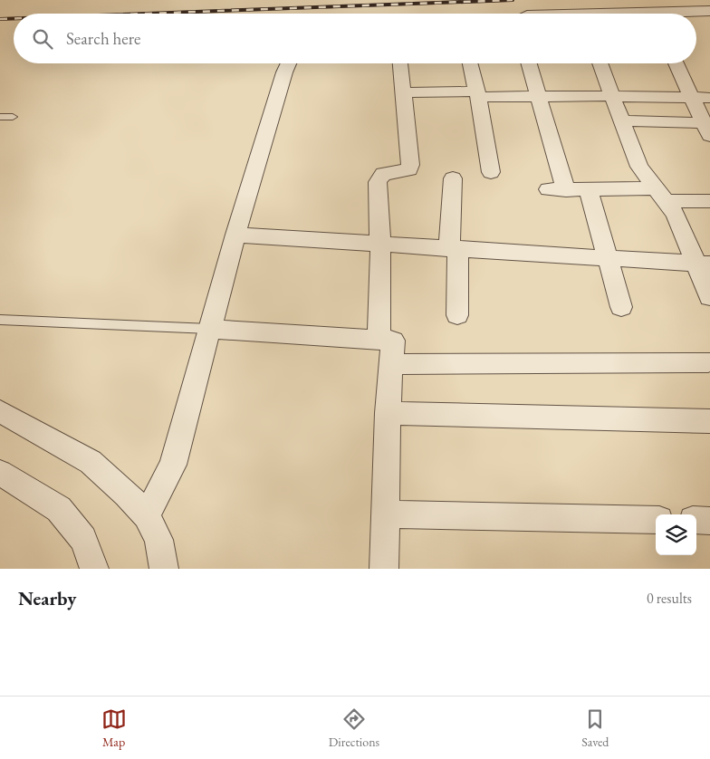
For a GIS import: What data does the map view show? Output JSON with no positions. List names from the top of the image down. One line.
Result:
{"page":{"search":"Search here","heading":["Nearby","0 results"],"nav":["Map","Directions","Saved"]}}
